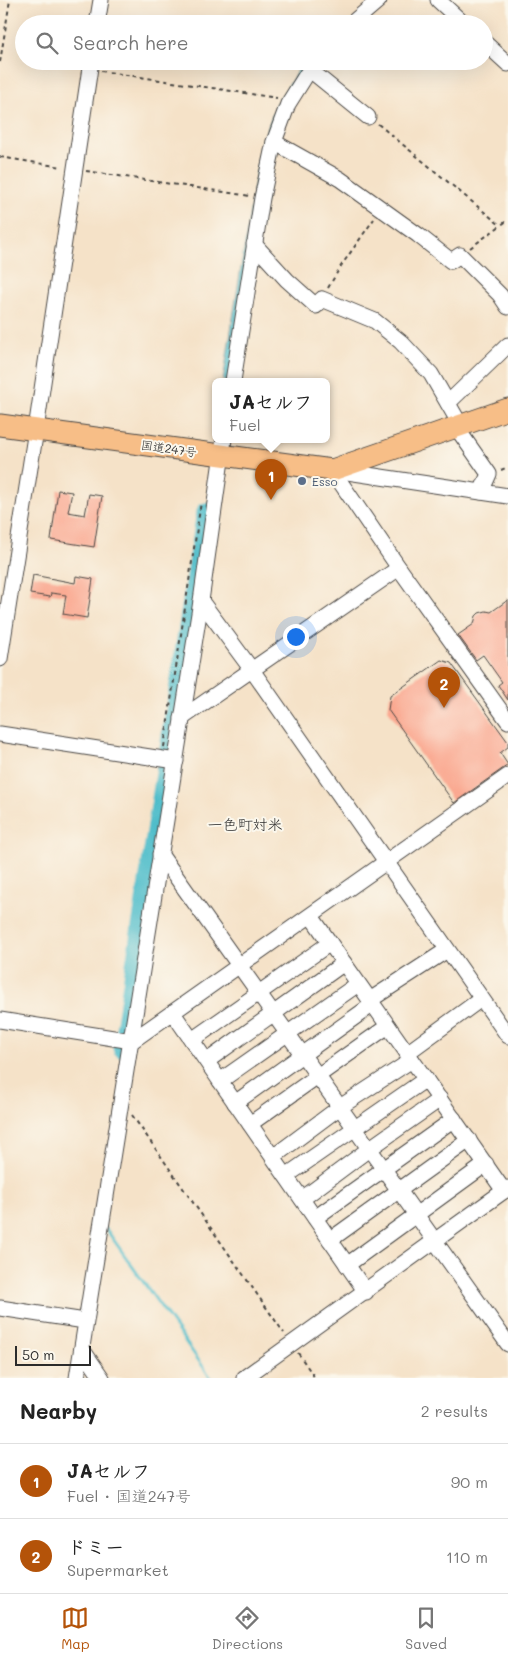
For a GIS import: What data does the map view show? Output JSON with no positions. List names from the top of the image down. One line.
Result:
{"streets":{"highway":["国道247号"]},"districts":["一色町対米"],"places":["Esso"],"scale_bar":"50 m","page":{"search":"Search here","popup":["JAセルフ","Fuel"],"pins":["1","2"],"scale":"50 m","heading":["Nearby","2 results"],"list":[{"mark":"1","name":"JAセルフ","note":"Fuel · 国道247号","value":"90 m"},{"mark":"2","name":"ドミー","note":"Supermarket","value":"110 m"}],"nav":["Map","Directions","Saved"]}}
